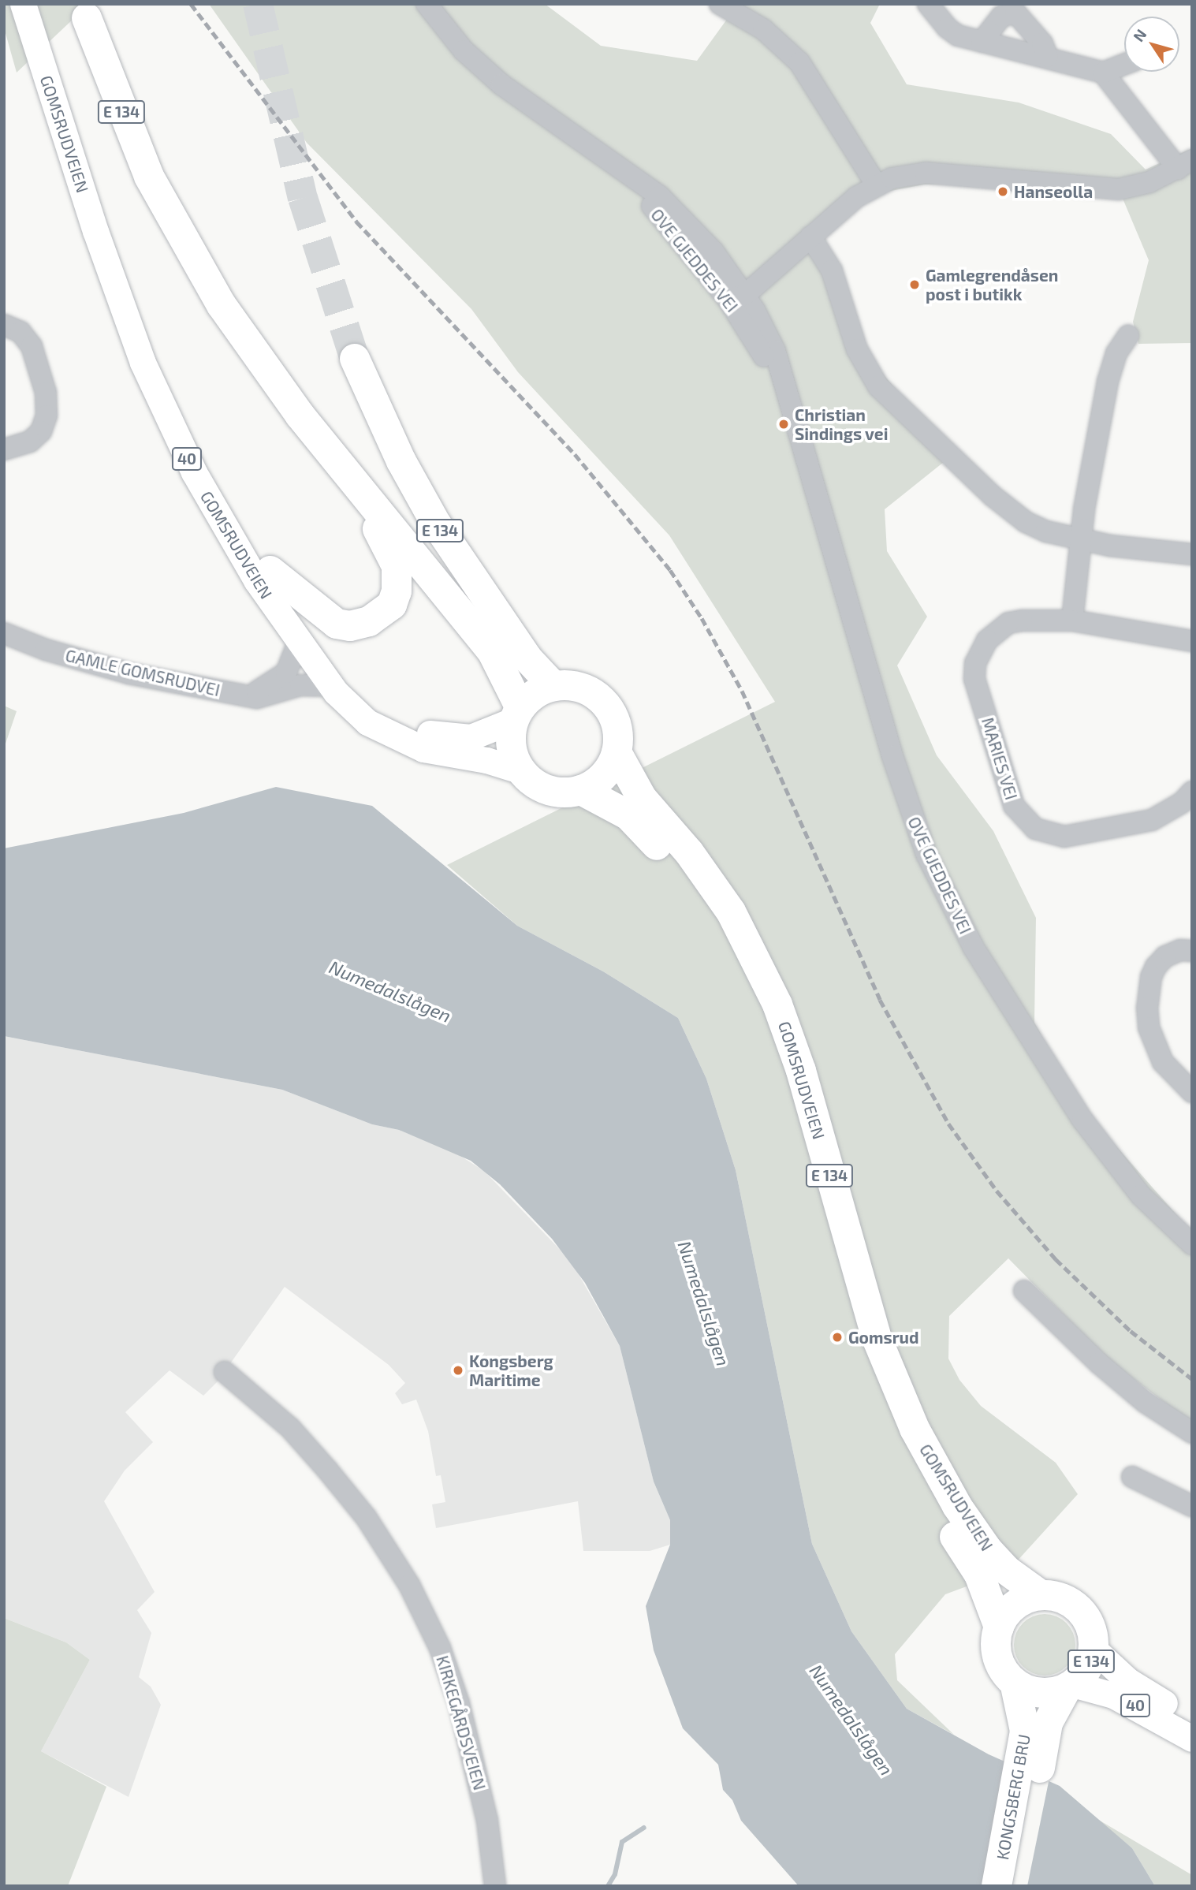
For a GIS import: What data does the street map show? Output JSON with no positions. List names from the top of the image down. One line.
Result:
{"streets":{"highway":["E 134","GOMSRUDVEIEN","KONGSBERG BRU"],"main road":["40"],"street":["OVE GJEDDES VEI","GAMLE GOMSRUDVEI","MARIES VEI","KIRKEGÅRDSVEIEN"]},"crossings":[["E 134","GOMSRUDVEIEN"],["E 134","40"],["E 134","KONGSBERG BRU"],["GOMSRUDVEIEN","40"],["GOMSRUDVEIEN","GAMLE GOMSRUDVEI"],["GOMSRUDVEIEN","KONGSBERG BRU"],["40","KONGSBERG BRU"]],"water":["Numedalslågen"],"places":["Hanseolla","Gamlegrendåsen post i butikk","Christian Sindings vei","Gomsrud","Kongsberg Maritime"],"north":"top left"}
